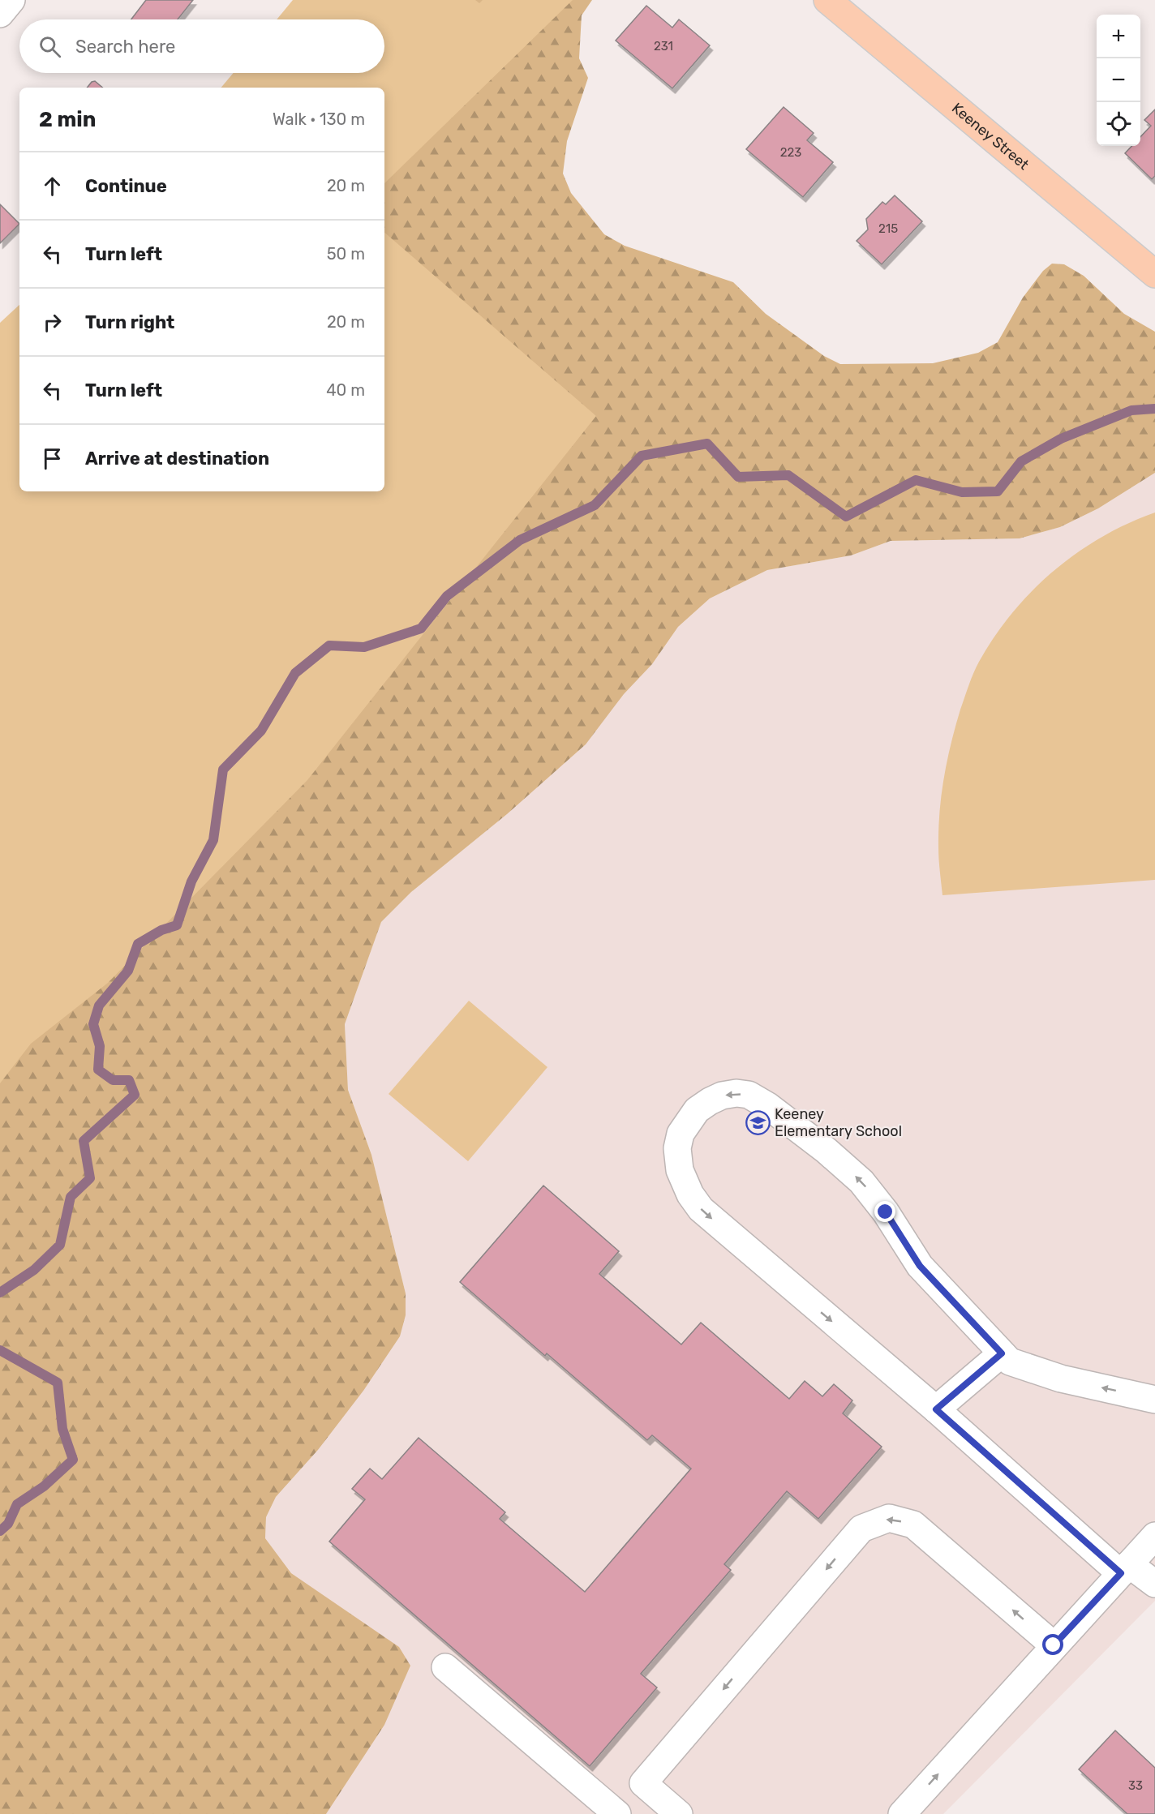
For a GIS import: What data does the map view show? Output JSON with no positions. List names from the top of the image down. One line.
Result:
{"streets":{"main road":["Keeney Street"]},"places":{"school or university":["Keeney Elementary School"]},"house_numbers":["231","223","215","33"],"page":{"map_buttons":["+","−"],"search":"Search here","heading":["2 min","Walk · 130 m"],"list":[["Continue","20 m"],["Turn left","50 m"],["Turn right","20 m"],["Turn left","40 m"],"Arrive at destination"]}}
